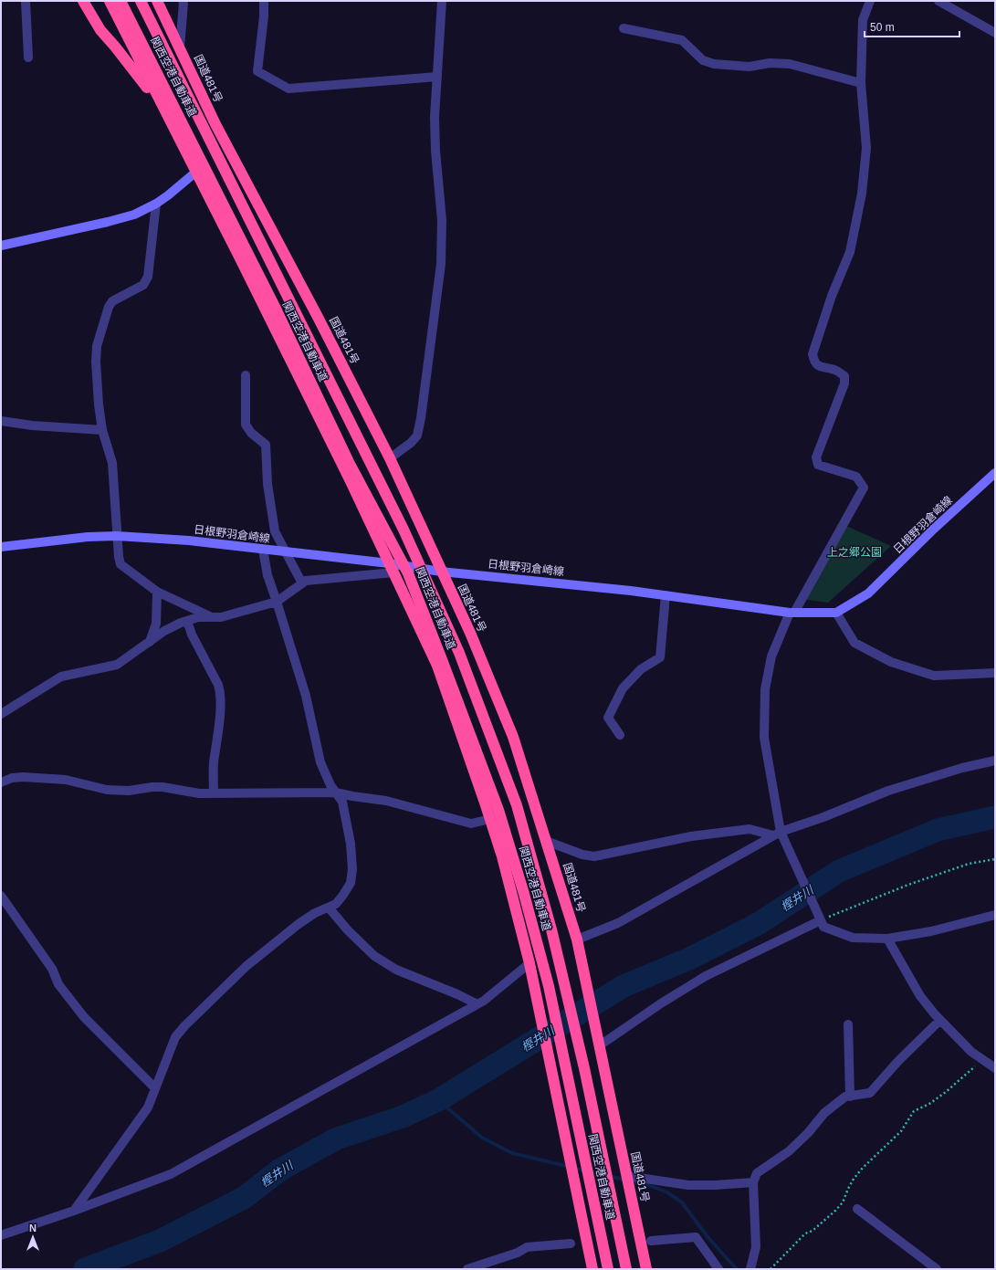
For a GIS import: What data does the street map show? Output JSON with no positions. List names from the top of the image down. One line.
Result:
{"streets":{"highway":["関西空港自動車道","国道481号"],"main road":["日根野羽倉崎線"]},"crossings":[["国道481号","日根野羽倉崎線"]],"water":["樫井川"],"parks":["上之郷公園"],"scale_bar":"50 m","north":"top"}
